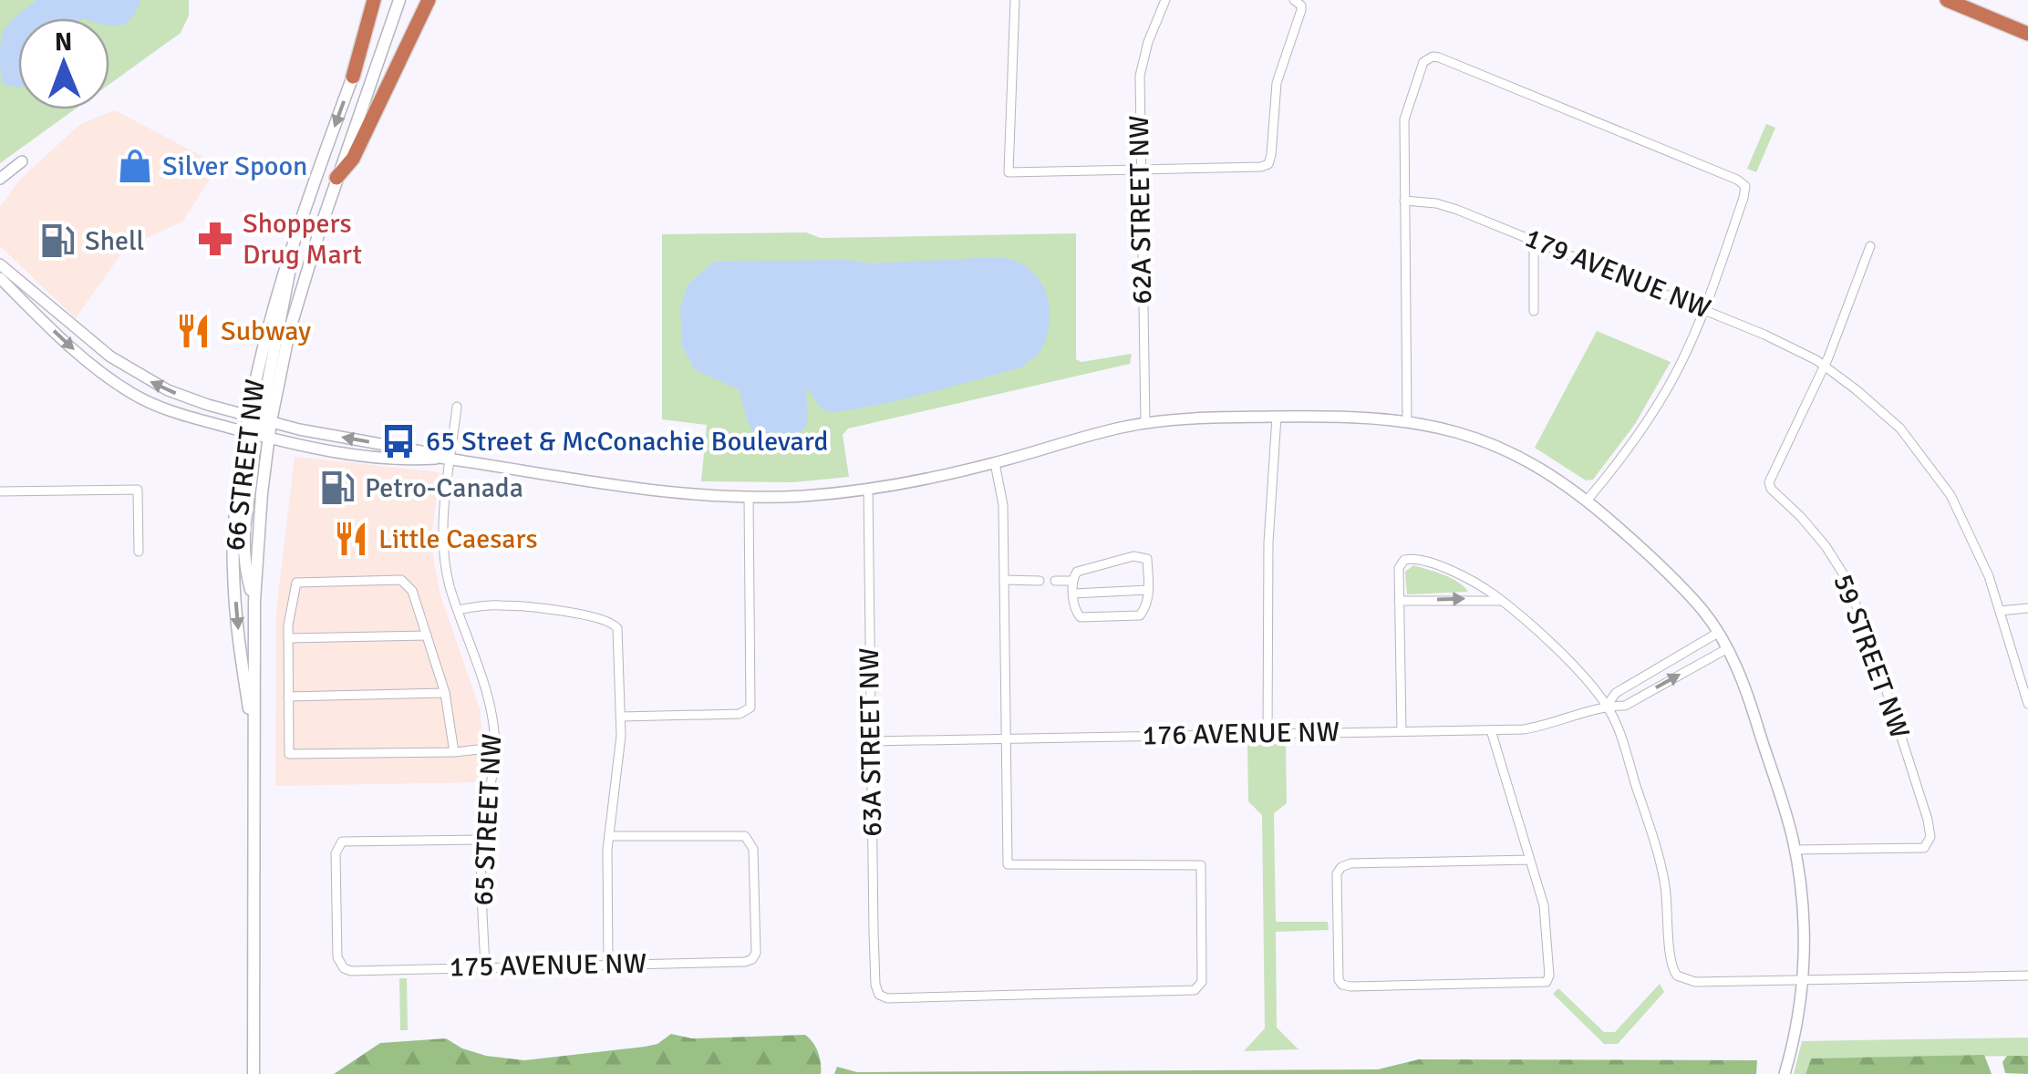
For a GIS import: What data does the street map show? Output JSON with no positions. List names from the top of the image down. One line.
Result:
{"streets":{"main road":["66 STREET NW"],"street":["62A STREET NW","179 AVENUE NW","59 STREET NW","176 AVENUE NW","63A STREET NW","65 STREET NW","175 AVENUE NW"]},"crossings":[["179 AVENUE NW","59 STREET NW"],["176 AVENUE NW","63A STREET NW"],["65 STREET NW","175 AVENUE NW"]],"places":{"shop":["Silver Spoon"],"pharmacy":["Shoppers Drug Mart"],"fuel station":["Shell","Petro-Canada"],"restaurant":["Subway","Little Caesars"],"bus stop":["65 Street & McConachie Boulevard"]},"north":"top"}
